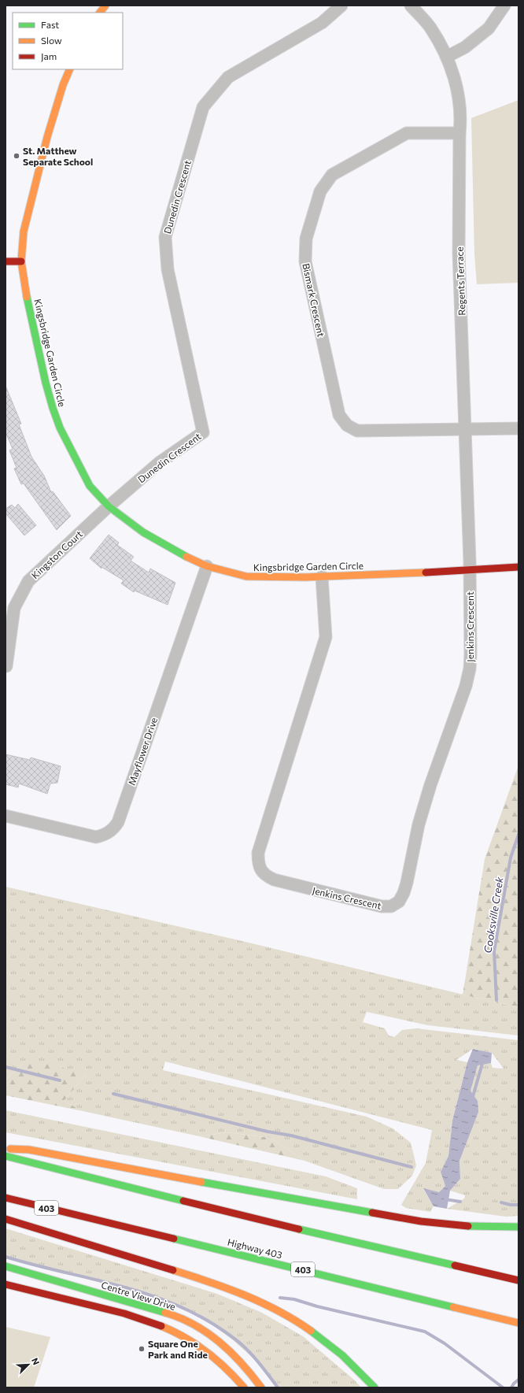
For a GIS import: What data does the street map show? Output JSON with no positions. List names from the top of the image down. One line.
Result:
{"streets":{"main road":["Kingsbridge Garden Circle","403","Highway 403","Centre View Drive"],"street":["Dunedin Crescent","Regents Terrace","Bismark Crescent","Kingston Court","Jenkins Crescent","Mayflower Drive"]},"crossings":[["Dunedin Crescent","Kingsbridge Garden Circle"],["Dunedin Crescent","Kingston Court"],["Regents Terrace","Bismark Crescent"],["Regents Terrace","Kingsbridge Garden Circle"],["Regents Terrace","Jenkins Crescent"],["Kingsbridge Garden Circle","Kingston Court"],["Kingsbridge Garden Circle","Jenkins Crescent"],["Kingsbridge Garden Circle","Mayflower Drive"]],"water":["Cooksville Creek"],"places":["St. Matthew Separate School","Square One Park and Ride"],"legend":["Fast","Slow","Jam"],"north":"top right"}
